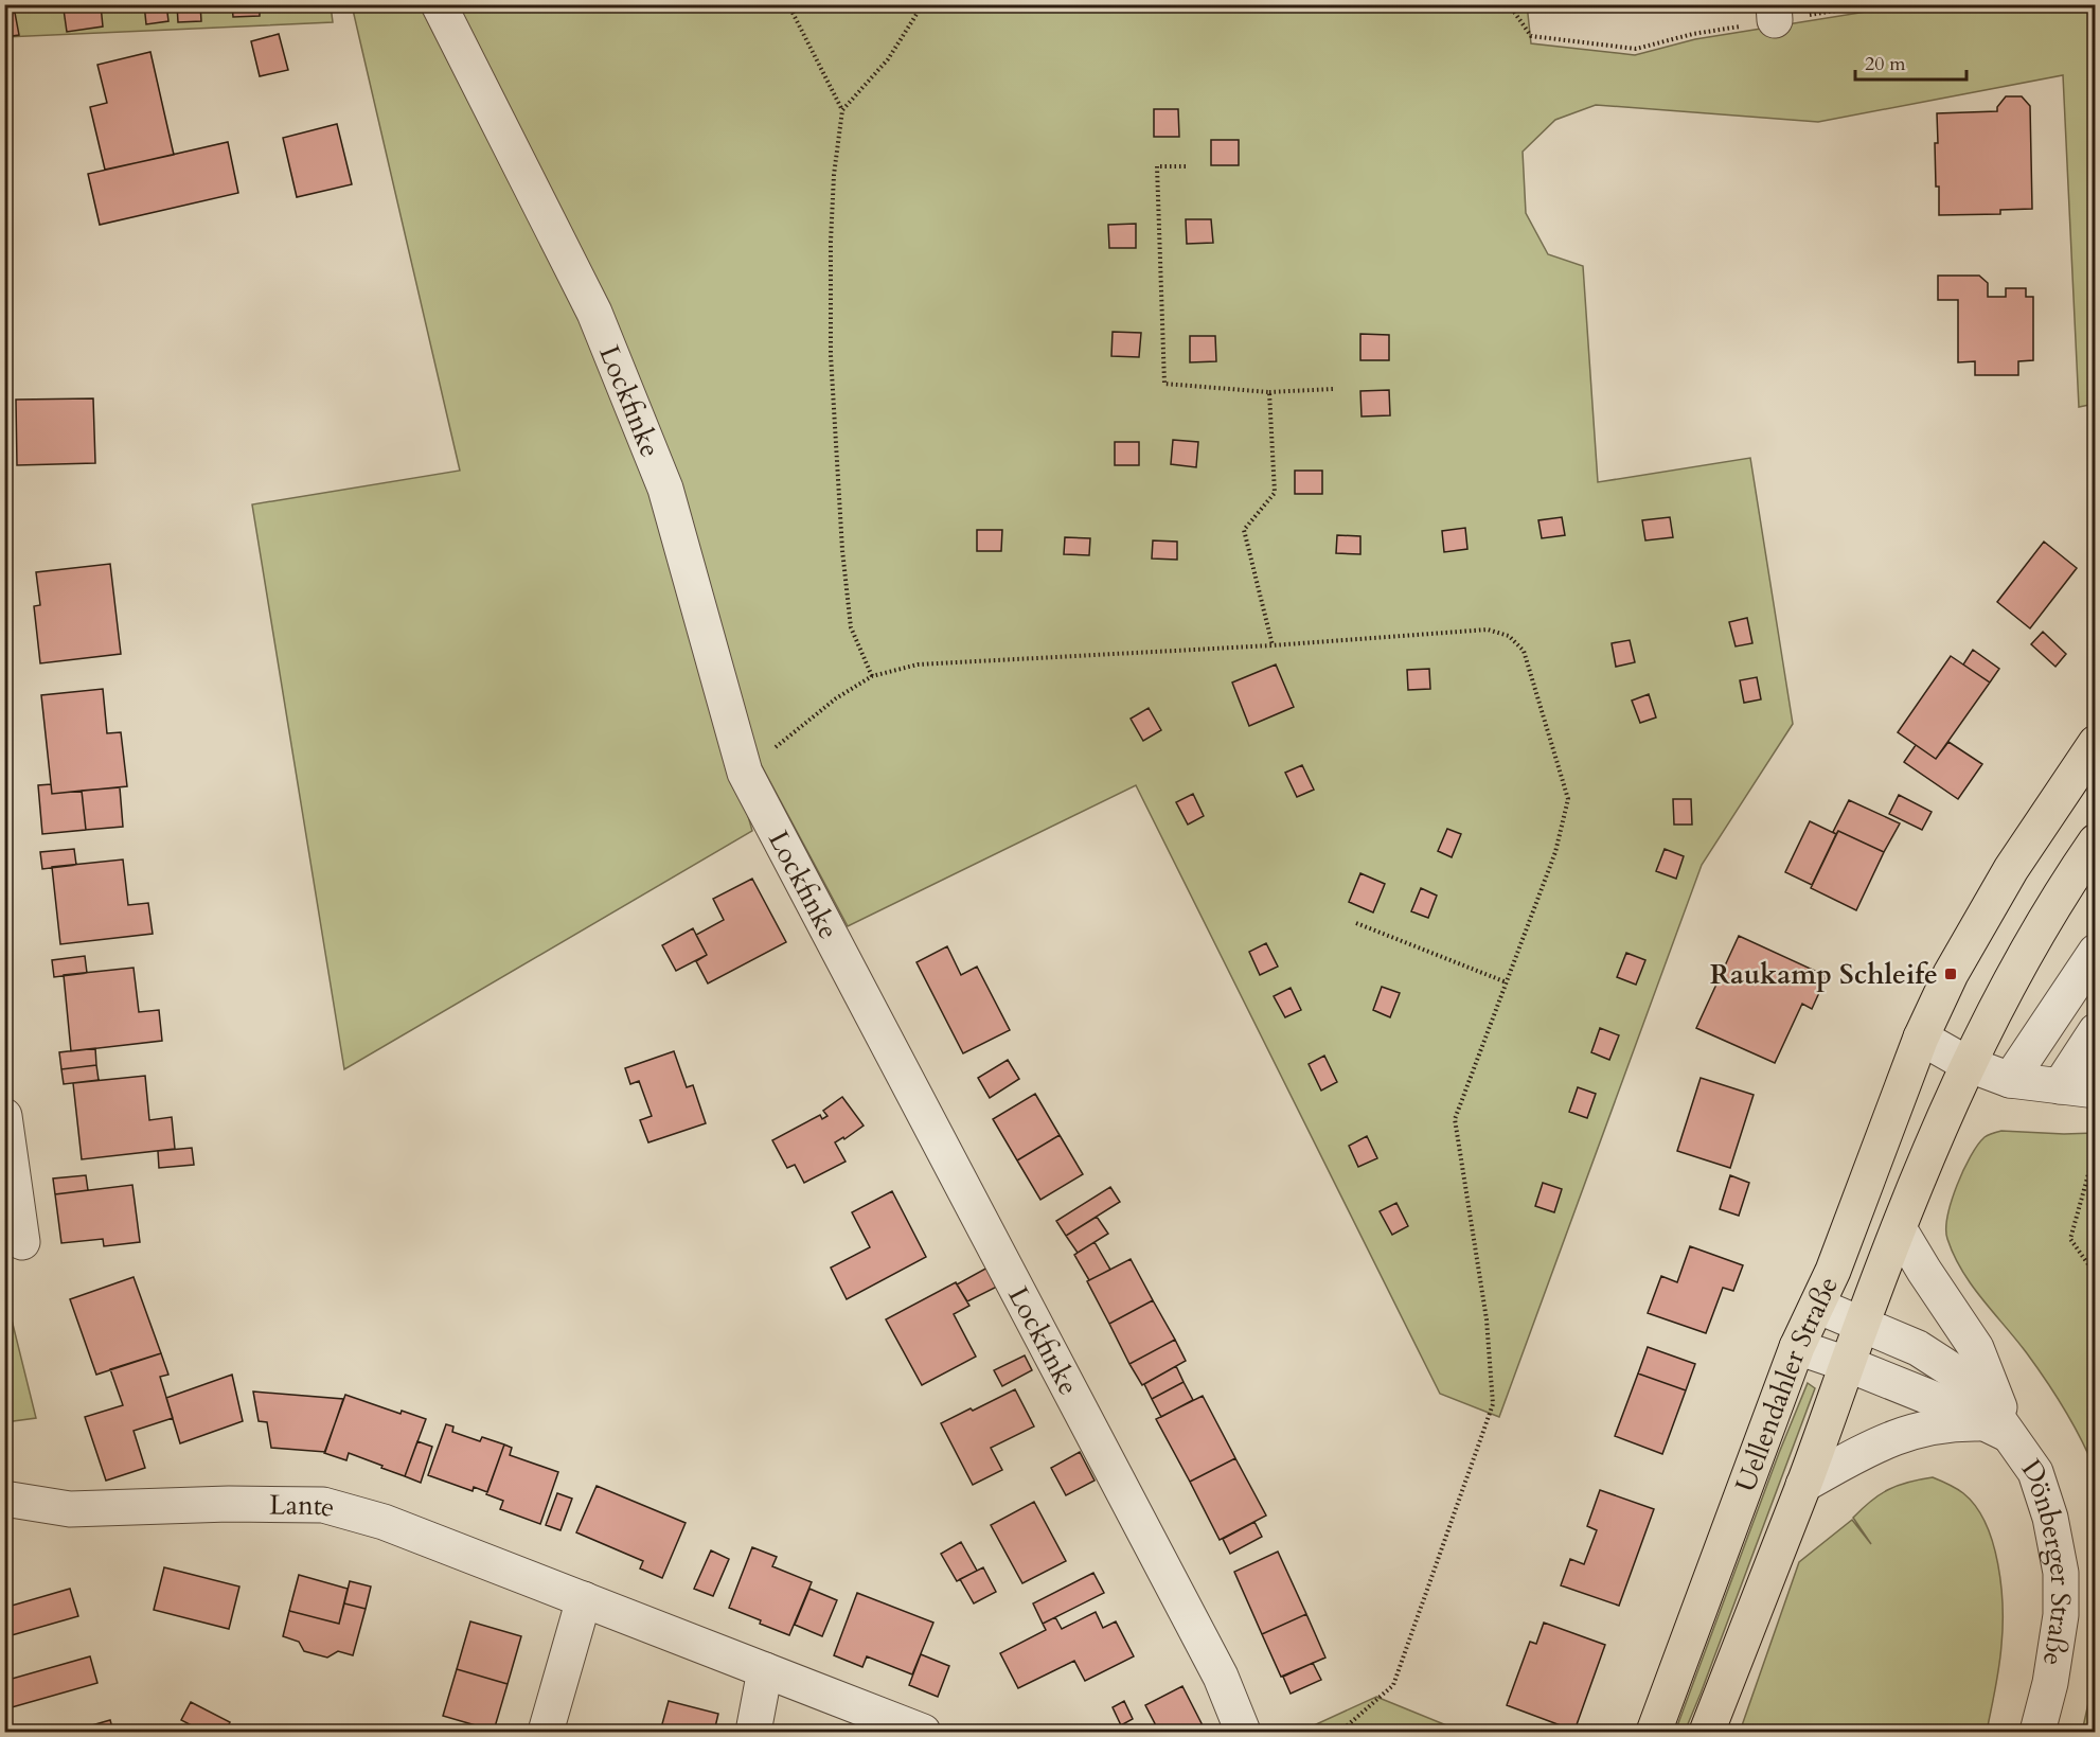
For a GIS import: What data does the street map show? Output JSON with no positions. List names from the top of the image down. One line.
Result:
{"streets":{"main road":["Uellendahler Straße"],"street":["Lockfinke","Lante","Dönberger Straße"]},"crossings":[["Uellendahler Straße","Dönberger Straße"]],"places":{"transit":["Raukamp Schleife"]},"scale_bar":"20 m"}
